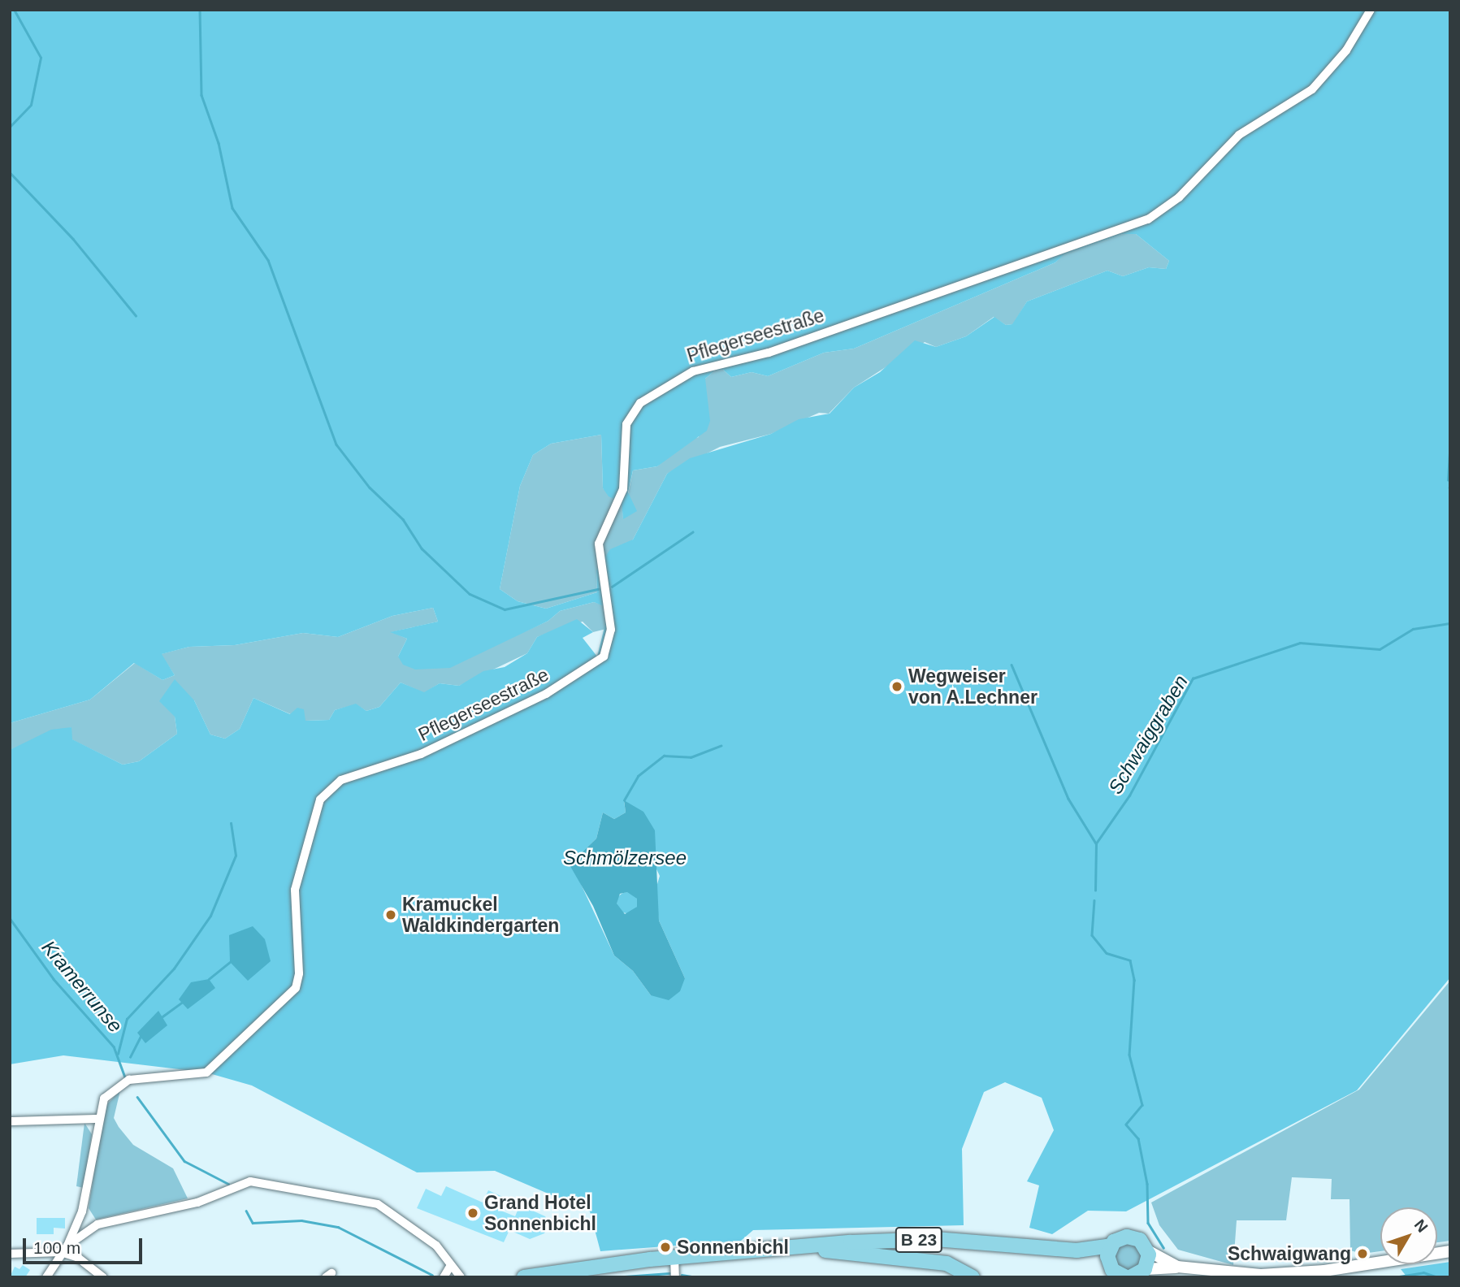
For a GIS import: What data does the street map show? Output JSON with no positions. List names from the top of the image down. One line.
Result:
{"streets":{"main road":["B 23"],"street":["Pflegerseestraße"]},"water":["Schwaiggraben","Schmölzersee","Kramerrunse"],"places":["Wegweiser von A.Lechner","Kramuckel Waldkindergarten","Grand Hotel Sonnenbichl","Sonnenbichl","Schwaigwang"],"scale_bar":"100 m","north":"top right"}
